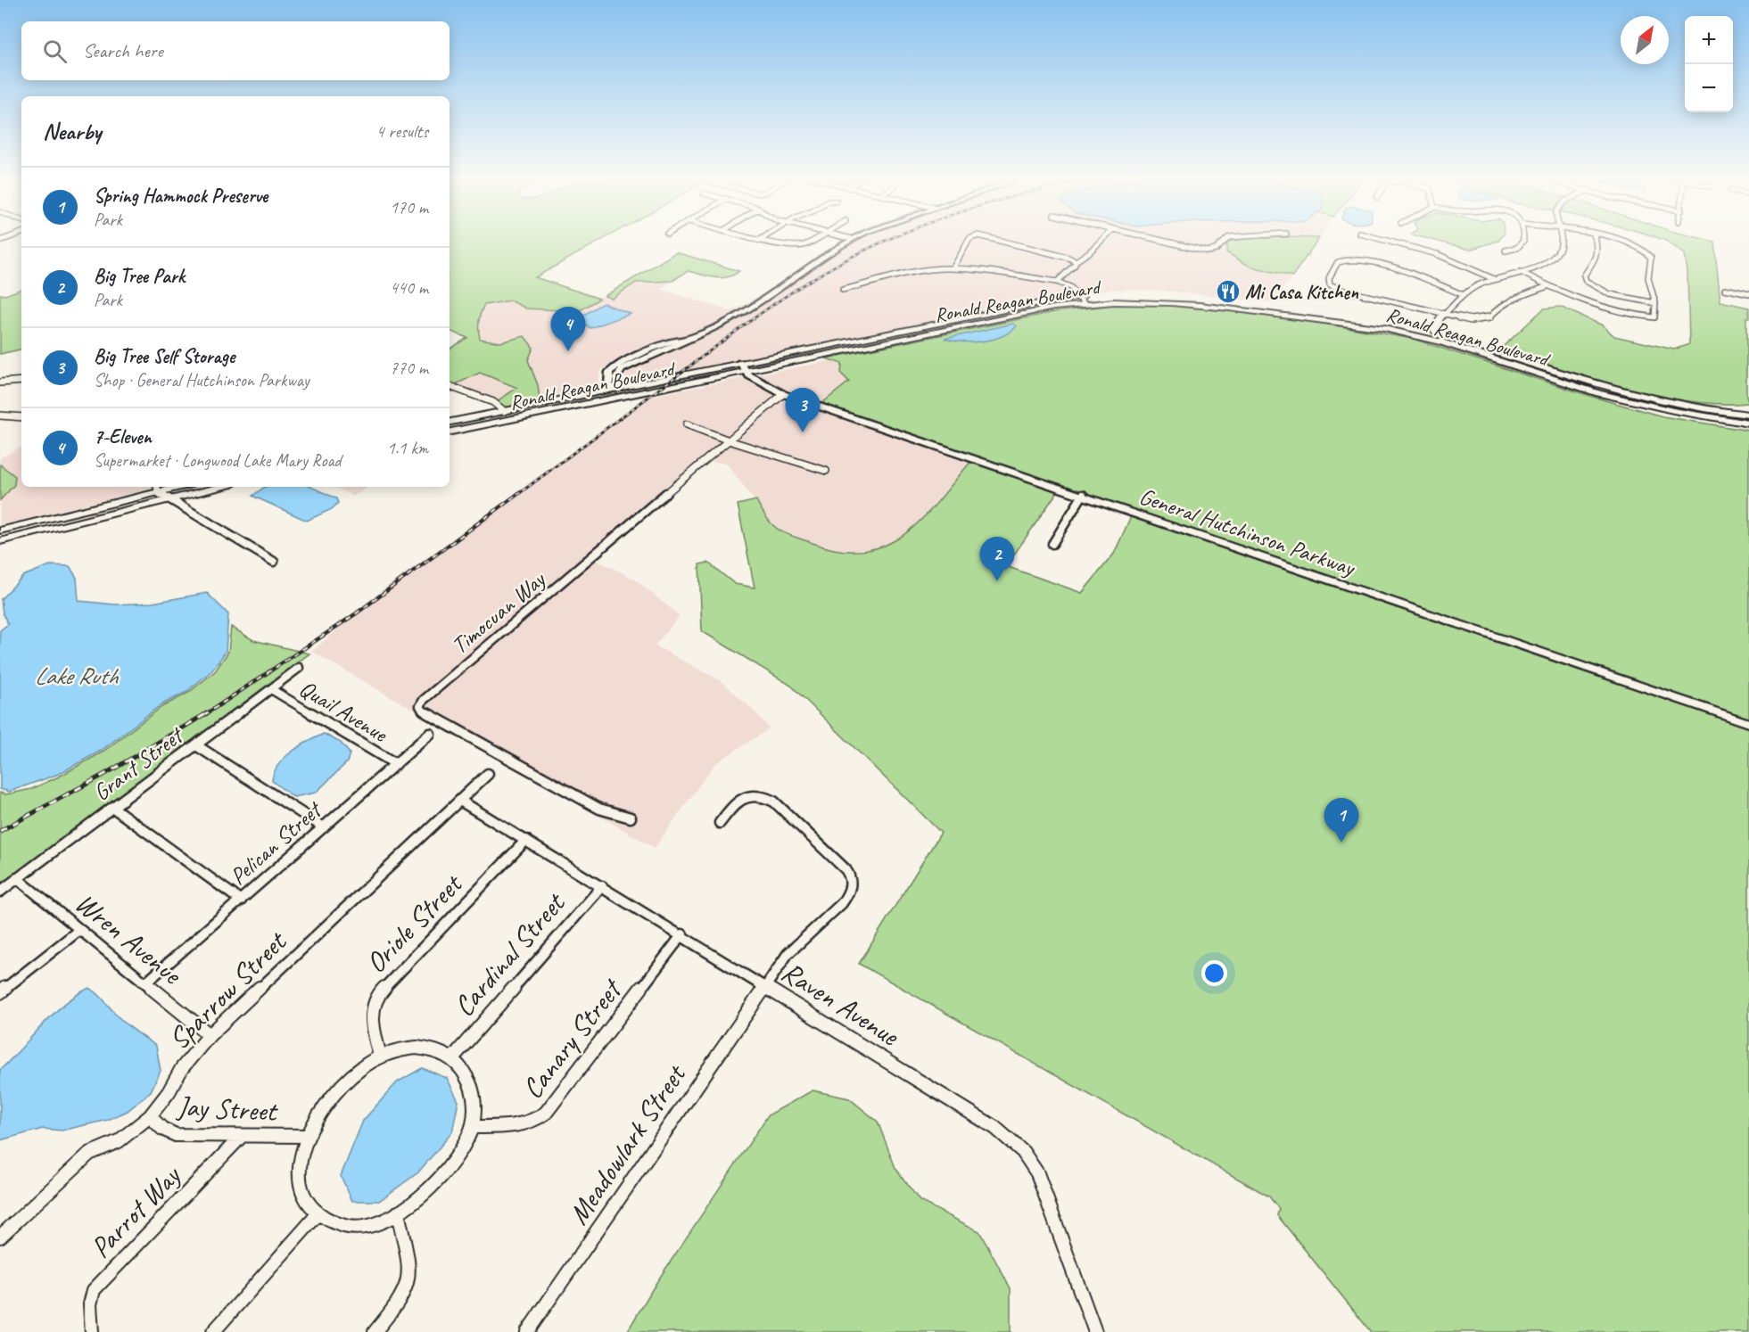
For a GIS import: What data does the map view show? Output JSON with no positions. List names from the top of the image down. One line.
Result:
{"streets":{"main road":["Ronald Reagan Boulevard"],"street":["General Hutchinson Parkway","Timocuan Way","Quail Avenue","Grant Street","Pelican Street","Oriole Street","Wren Avenue","Cardinal Street","Sparrow Street","Raven Avenue","Canary Street","Jay Street","Meadowlark Street","Parrot Way"]},"crossings":[["Ronald Reagan Boulevard","General Hutchinson Parkway"],["General Hutchinson Parkway","Timocuan Way"],["Quail Avenue","Grant Street"],["Quail Avenue","Pelican Street"],["Grant Street","Wren Avenue"],["Pelican Street","Wren Avenue"],["Oriole Street","Cardinal Street"],["Oriole Street","Raven Avenue"],["Oriole Street","Canary Street"],["Oriole Street","Jay Street"],["Wren Avenue","Sparrow Street"],["Cardinal Street","Raven Avenue"],["Cardinal Street","Canary Street"],["Cardinal Street","Jay Street"],["Sparrow Street","Raven Avenue"],["Sparrow Street","Jay Street"],["Raven Avenue","Canary Street"],["Raven Avenue","Meadowlark Street"],["Canary Street","Jay Street"],["Jay Street","Parrot Way"]],"water":["Lake Ruth"],"places":{"restaurant":["Mi Casa Kitchen"]},"north":"top right","page":{"map_buttons":["+","−"],"search":"Search here","heading":["Nearby","4 results"],"list":[{"mark":"1","name":"Spring Hammock Preserve","note":"Park","value":"170 m"},{"mark":"2","name":"Big Tree Park","note":"Park","value":"440 m"},{"mark":"3","name":"Big Tree Self Storage","note":"Shop · General Hutchinson Parkway","value":"770 m"},{"mark":"4","name":"7-Eleven","note":"Supermarket · Longwood Lake Mary Road","value":"1.1 km"}],"pins":["4","3","2","1"]}}
